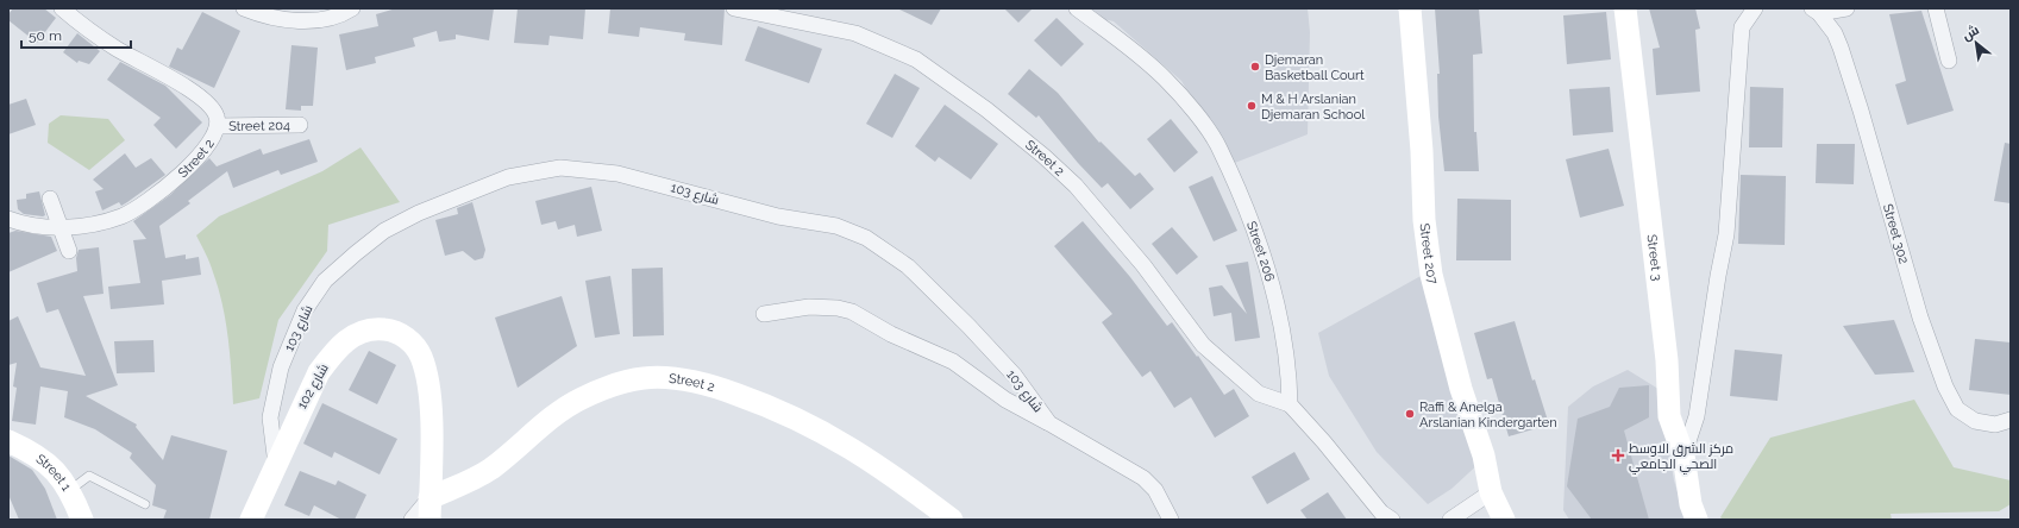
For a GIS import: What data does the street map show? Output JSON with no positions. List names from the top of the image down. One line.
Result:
{"streets":{"street":["Street 204","Street 2","شارع 103","Street 302","Street 206","Street 207","Street 3","شارع 102","Street 1"]},"crossings":[["Street 204","Street 2"],["Street 2","Street 206"],["Street 2","شارع 102"],["شارع 103","شارع 102"]],"places":{"other":["Djemaran Basketball Court","M & H Arslanian Djemaran School","Raffi & Anelga Arslanian Kindergarten"],"health":["مركز الشرق الاوسط الصحي الجامعي"]},"scale_bar":"50 m","north":"top left"}
